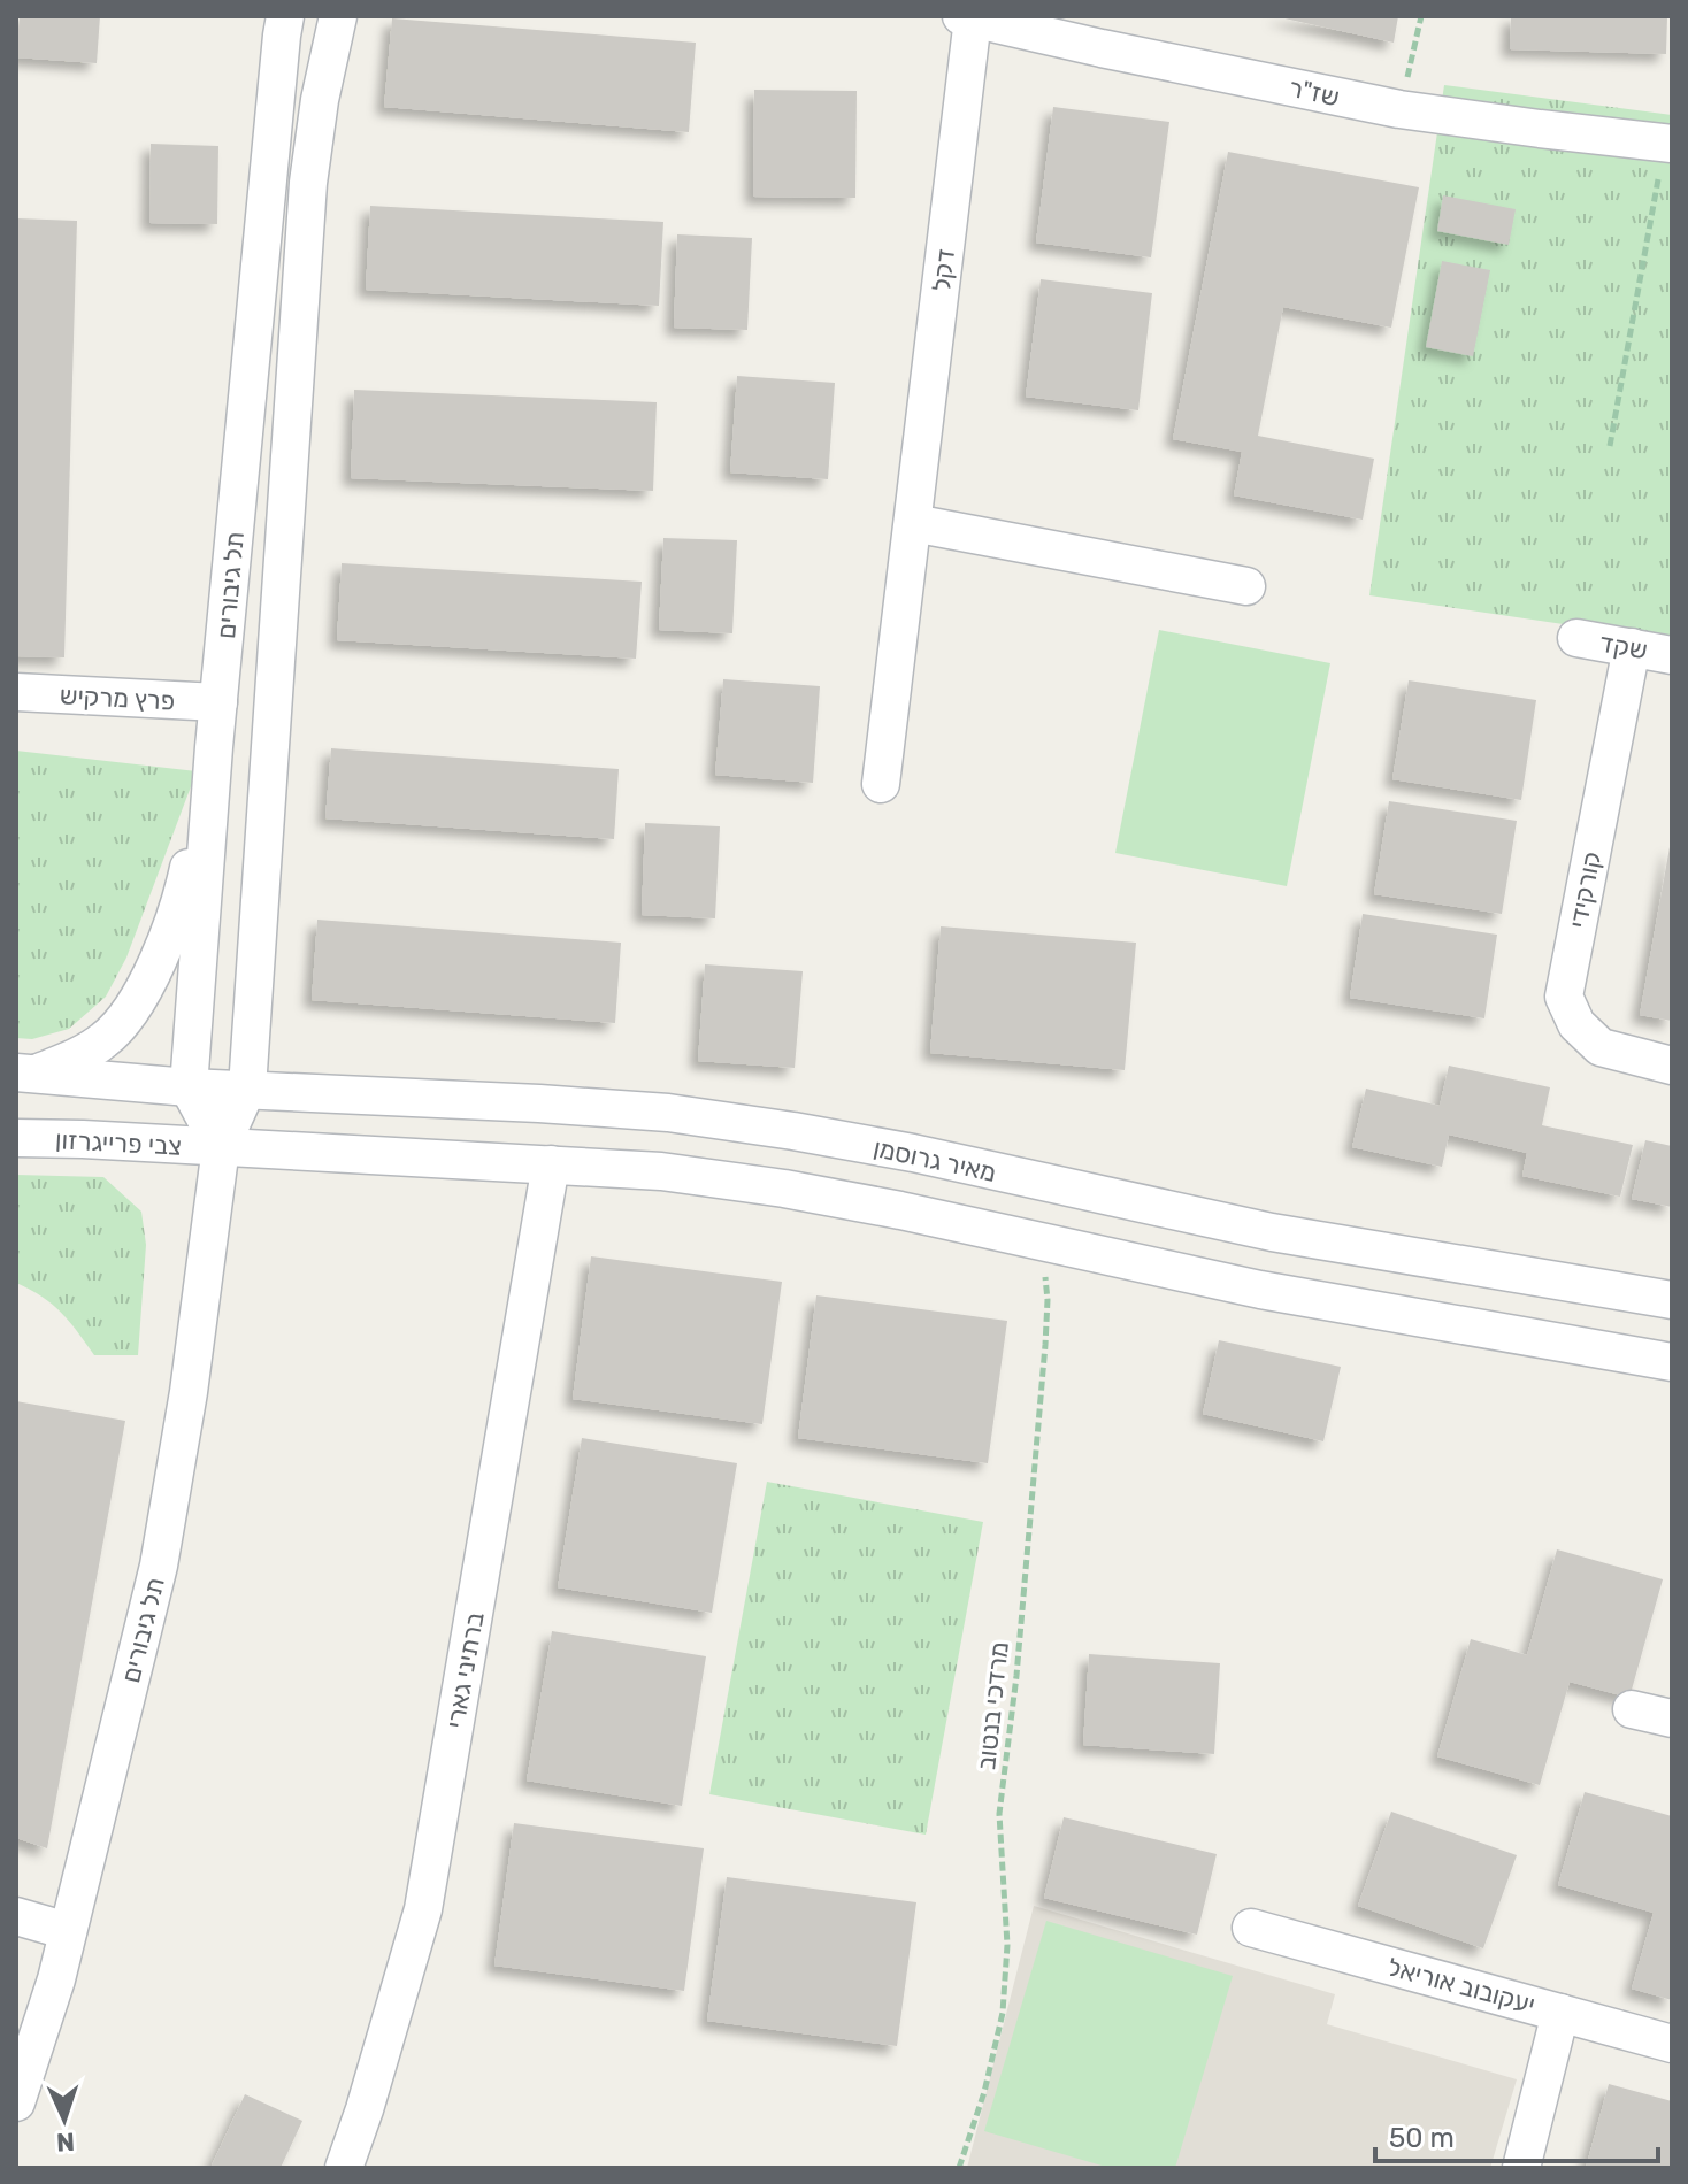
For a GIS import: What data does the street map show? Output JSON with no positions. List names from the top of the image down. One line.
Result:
{"streets":{"street":["שז\"ר","דקל","תל גיבורים","שקד","פרץ מרקיש","קורקידי","צבי פרייגרזון","מאיר גרוסמן","ברתיני גארי","יעקובוב אוריאל"],"path":["מרדכי בנטוב"]},"crossings":[["שז\"ר","דקל"],["תל גיבורים","פרץ מרקיש"],["תל גיבורים","צבי פרייגרזון"],["תל גיבורים","מאיר גרוסמן"],["שקד","קורקידי"]],"scale_bar":"50 m","north":"bottom"}
